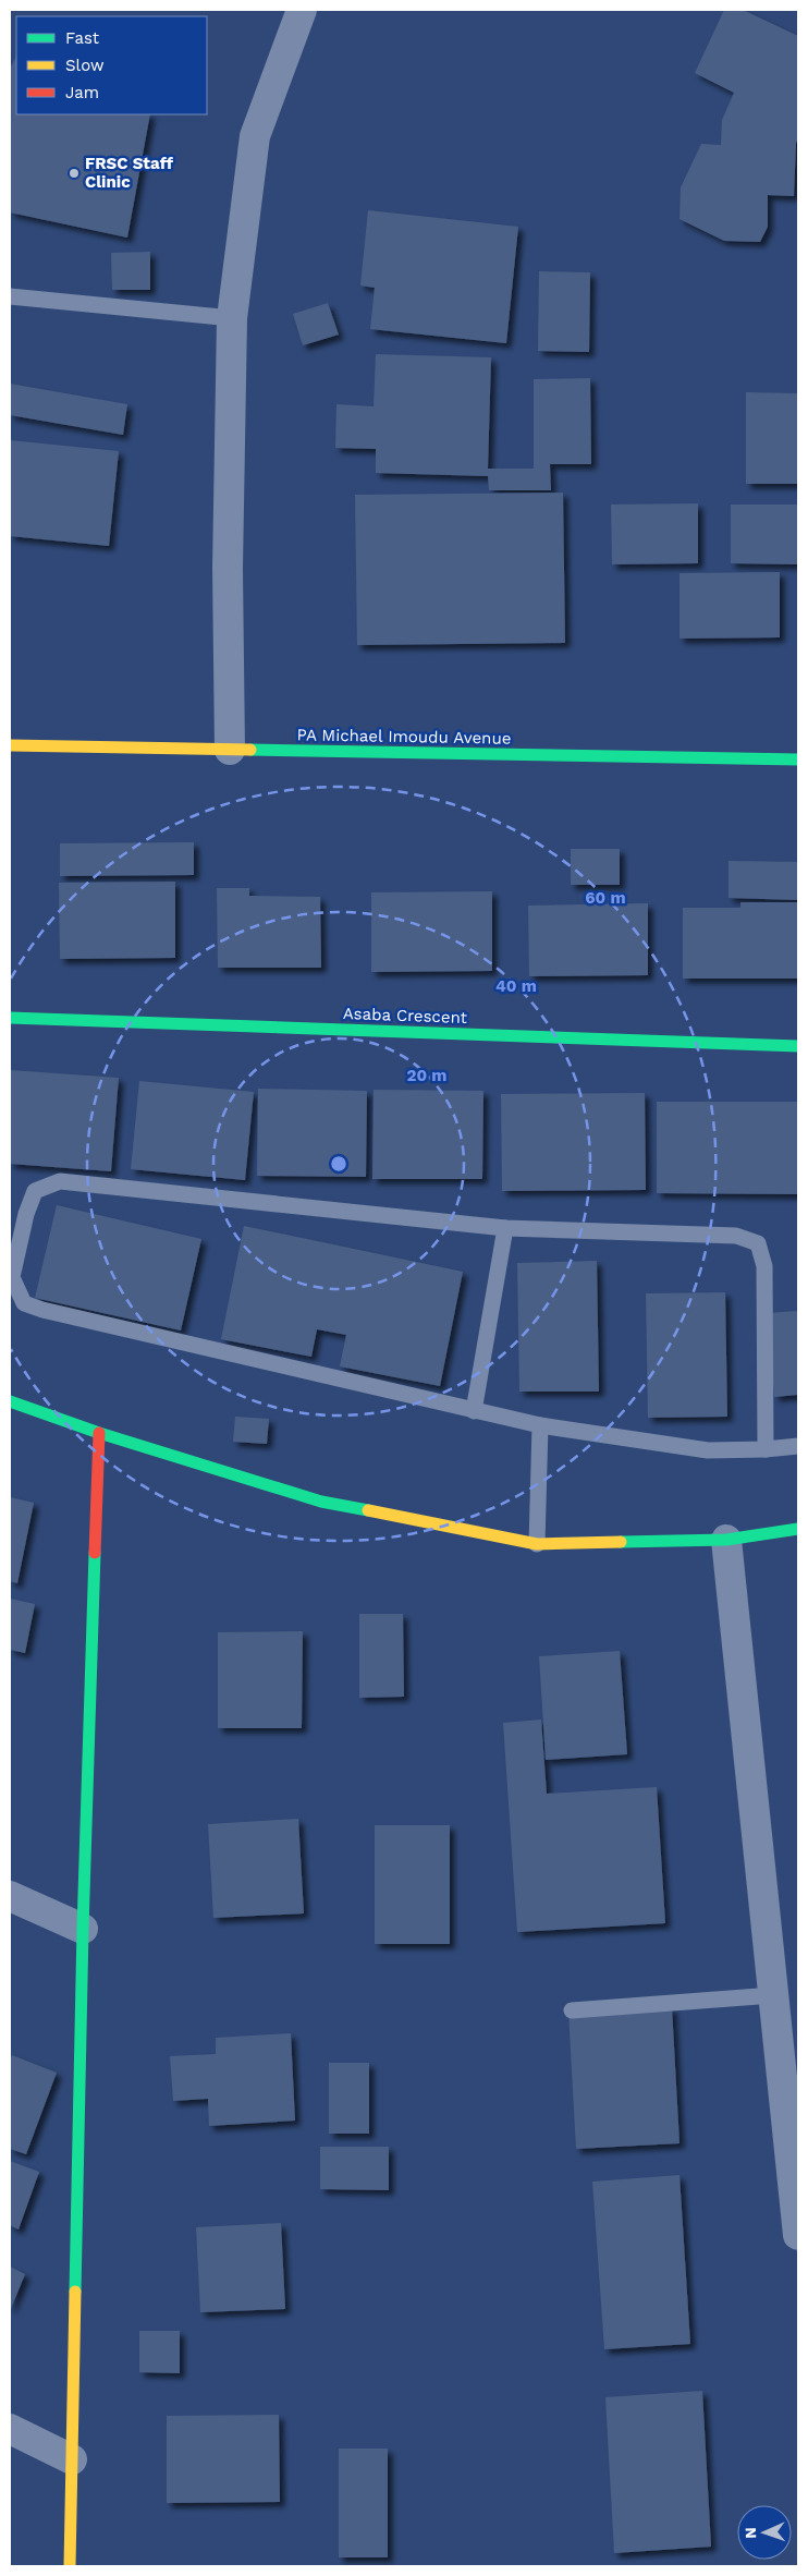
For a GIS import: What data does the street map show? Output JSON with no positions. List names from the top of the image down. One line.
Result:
{"streets":{"street":["PA Michael Imoudu Avenue","Asaba Crescent"]},"places":["FRSC Staff Clinic"],"legend":["Fast","Slow","Jam"],"north":"left","rings":["60 m","40 m","20 m"]}
